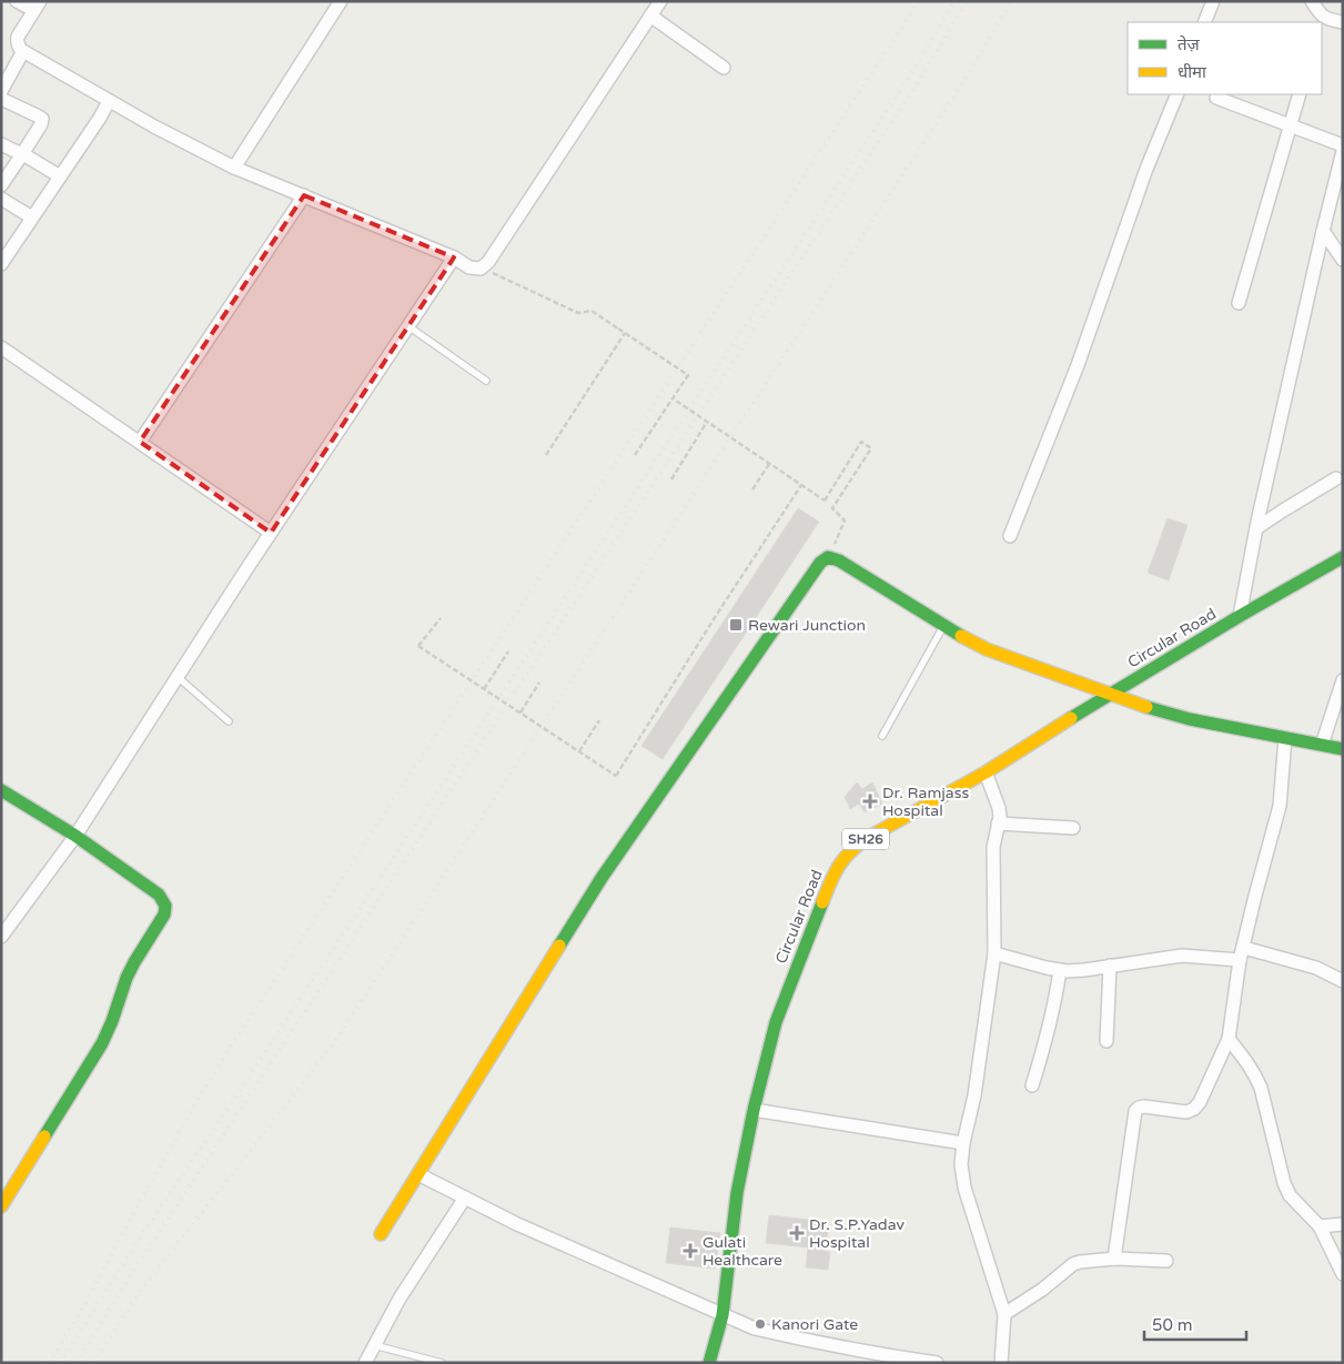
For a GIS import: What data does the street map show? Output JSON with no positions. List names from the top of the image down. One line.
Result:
{"streets":{"street":["Circular Road","SH26"]},"places":{"transit":["Rewari Junction"],"health":["Dr. Ramjass Hospital","Dr. S.P.Yadav Hospital","Gulati Healthcare"],"other":["Kanori Gate"]},"legend":["तेज़","धीमा"],"scale_bar":"50 m"}
